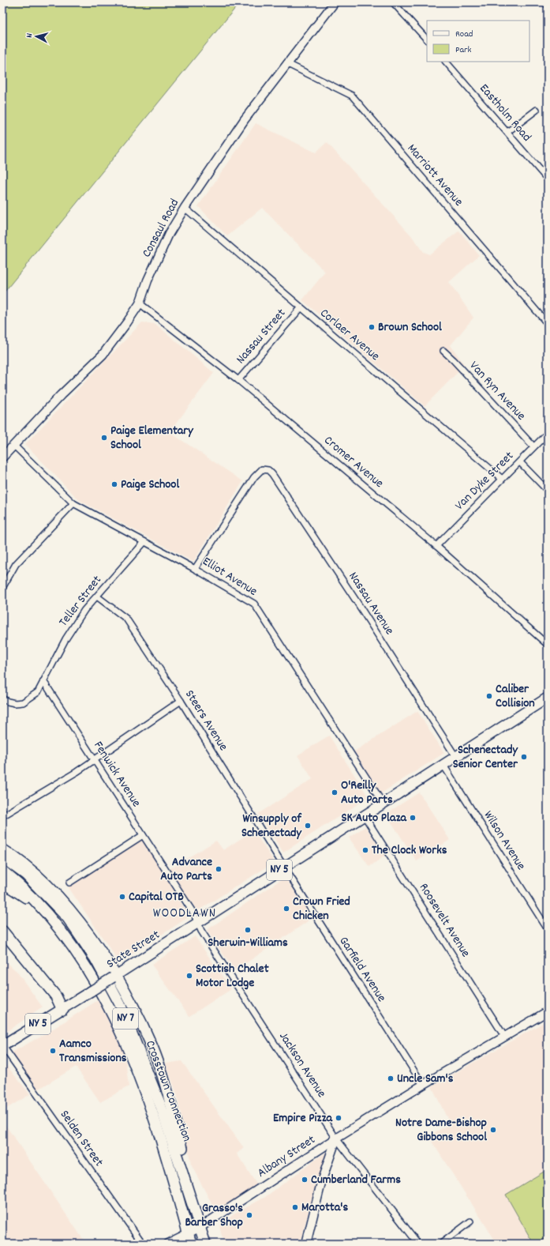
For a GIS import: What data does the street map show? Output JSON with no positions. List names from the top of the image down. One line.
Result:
{"streets":{"highway":["NY 7","Crosstown Connection"],"main road":["NY 5","State Street"],"street":["Eastholm Road","Marriott Avenue","Consaul Road","Corlaer Avenue","Nassau Street","Van Ryn Avenue","Cromer Avenue","Van Dyke Street","Elliot Avenue","Teller Street","Nassau Avenue","Steers Avenue","Fenwick Avenue","Wilson Avenue","Roosevelt Avenue","Garfield Avenue","Jackson Avenue","Selden Street","Albany Street"]},"crossings":[["Marriott Avenue","Consaul Road"],["Consaul Road","Corlaer Avenue"],["Consaul Road","Cromer Avenue"],["Consaul Road","Elliot Avenue"],["Corlaer Avenue","Nassau Street"],["Corlaer Avenue","Van Dyke Street"],["Nassau Street","Cromer Avenue"],["Van Ryn Avenue","Van Dyke Street"],["Cromer Avenue","Van Dyke Street"],["Elliot Avenue","Teller Street"],["Elliot Avenue","Nassau Avenue"],["Elliot Avenue","State Street"],["Teller Street","Steers Avenue"],["Teller Street","Fenwick Avenue"],["Nassau Avenue","State Street"],["Steers Avenue","State Street"],["Steers Avenue","Garfield Avenue"],["Fenwick Avenue","State Street"],["Fenwick Avenue","Jackson Avenue"],["Wilson Avenue","State Street"],["Roosevelt Avenue","State Street"],["Roosevelt Avenue","Albany Street"],["State Street","Garfield Avenue"],["State Street","Jackson Avenue"],["State Street","Selden Street"],["Garfield Avenue","Albany Street"],["Jackson Avenue","Albany Street"],["Crosstown Connection","Albany Street"]],"districts":["WOODLAWN"],"places":["Brown School","Paige Elementary School","Paige School","Caliber Collision","Schenectady Senior Center","O'Reilly Auto Parts","SK Auto Plaza","Winsupply of Schenectady","The Clock Works","Advance Auto Parts","Capital OTB","Crown Fried Chicken","Sherwin-Williams","Scottish Chalet Motor Lodge","Aamco Transmissions","Uncle Sam's","Empire Pizza","Notre Dame-Bishop Gibbons School","Cumberland Farms","Marotta's","Grasso's Barber Shop"],"legend":["Road","Park"],"north":"left"}
